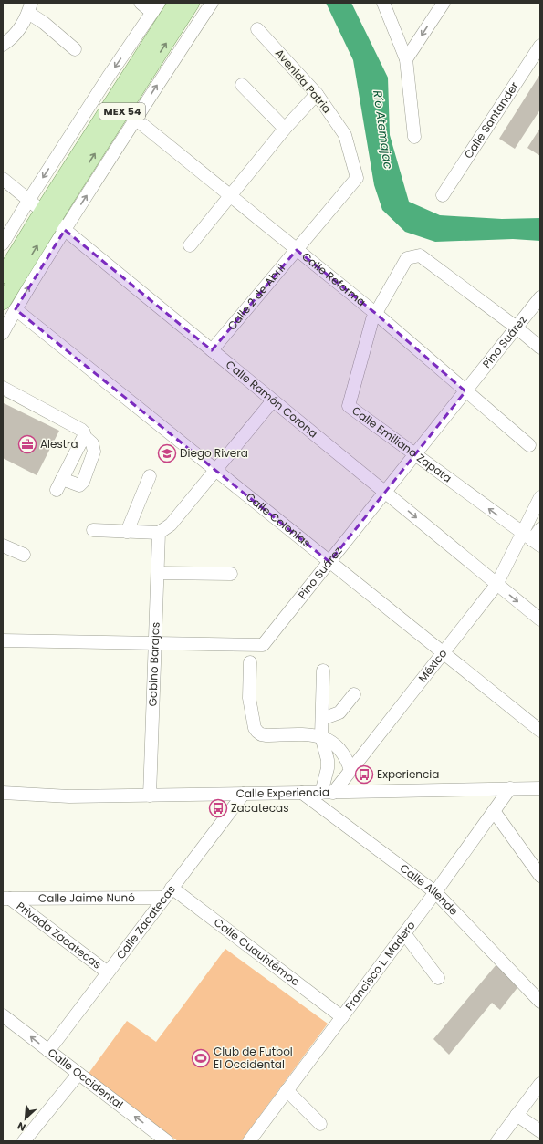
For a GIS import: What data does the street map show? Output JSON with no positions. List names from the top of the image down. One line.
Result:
{"streets":{"main road":["MEX 54"],"street":["Avenida Patria","Calle Santander","Calle Reforma","Calle 2 de Abril","Pino Suárez","Calle Ramón Corona","Calle Emiliano Zapata","Calle Colonias","Gabino Barajas","México","Calle Experiencia","Calle Allende","Calle Jaime Nunó","Calle Zacatecas","Privada Zacatecas","Calle Cuauhtémoc","Francisco L. Madero","Calle Occidental"]},"crossings":[["Avenida Patria","Calle 2 de Abril"],["MEX 54","Calle Ramón Corona"],["MEX 54","Calle Colonias"],["Calle Reforma","Calle 2 de Abril"],["Calle Reforma","Pino Suárez"],["Calle Reforma","Calle Emiliano Zapata"],["Calle 2 de Abril","Calle Ramón Corona"],["Pino Suárez","Calle Ramón Corona"],["Pino Suárez","Calle Emiliano Zapata"],["Pino Suárez","Calle Colonias"],["Pino Suárez","Gabino Barajas"],["Calle Ramón Corona","México"],["Calle Emiliano Zapata","México"],["Calle Colonias","México"],["Gabino Barajas","Calle Experiencia"],["México","Calle Experiencia"],["Calle Experiencia","Calle Allende"],["Calle Experiencia","Calle Zacatecas"],["Calle Experiencia","Francisco L. Madero"],["Calle Allende","Francisco L. Madero"],["Calle Jaime Nunó","Calle Zacatecas"],["Calle Jaime Nunó","Privada Zacatecas"],["Calle Jaime Nunó","Calle Cuauhtémoc"],["Calle Zacatecas","Privada Zacatecas"],["Calle Zacatecas","Calle Cuauhtémoc"],["Calle Zacatecas","Calle Occidental"],["Calle Cuauhtémoc","Francisco L. Madero"]],"one_way":["Calle Occidental"],"water":["Río Atemajac"],"places":{"office":["Alestra"],"school or university":["Diego Rivera"],"bus stop":["Experiencia","Zacatecas"],"sports":["Club de Futbol El Occidental"]},"north":"bottom left"}
